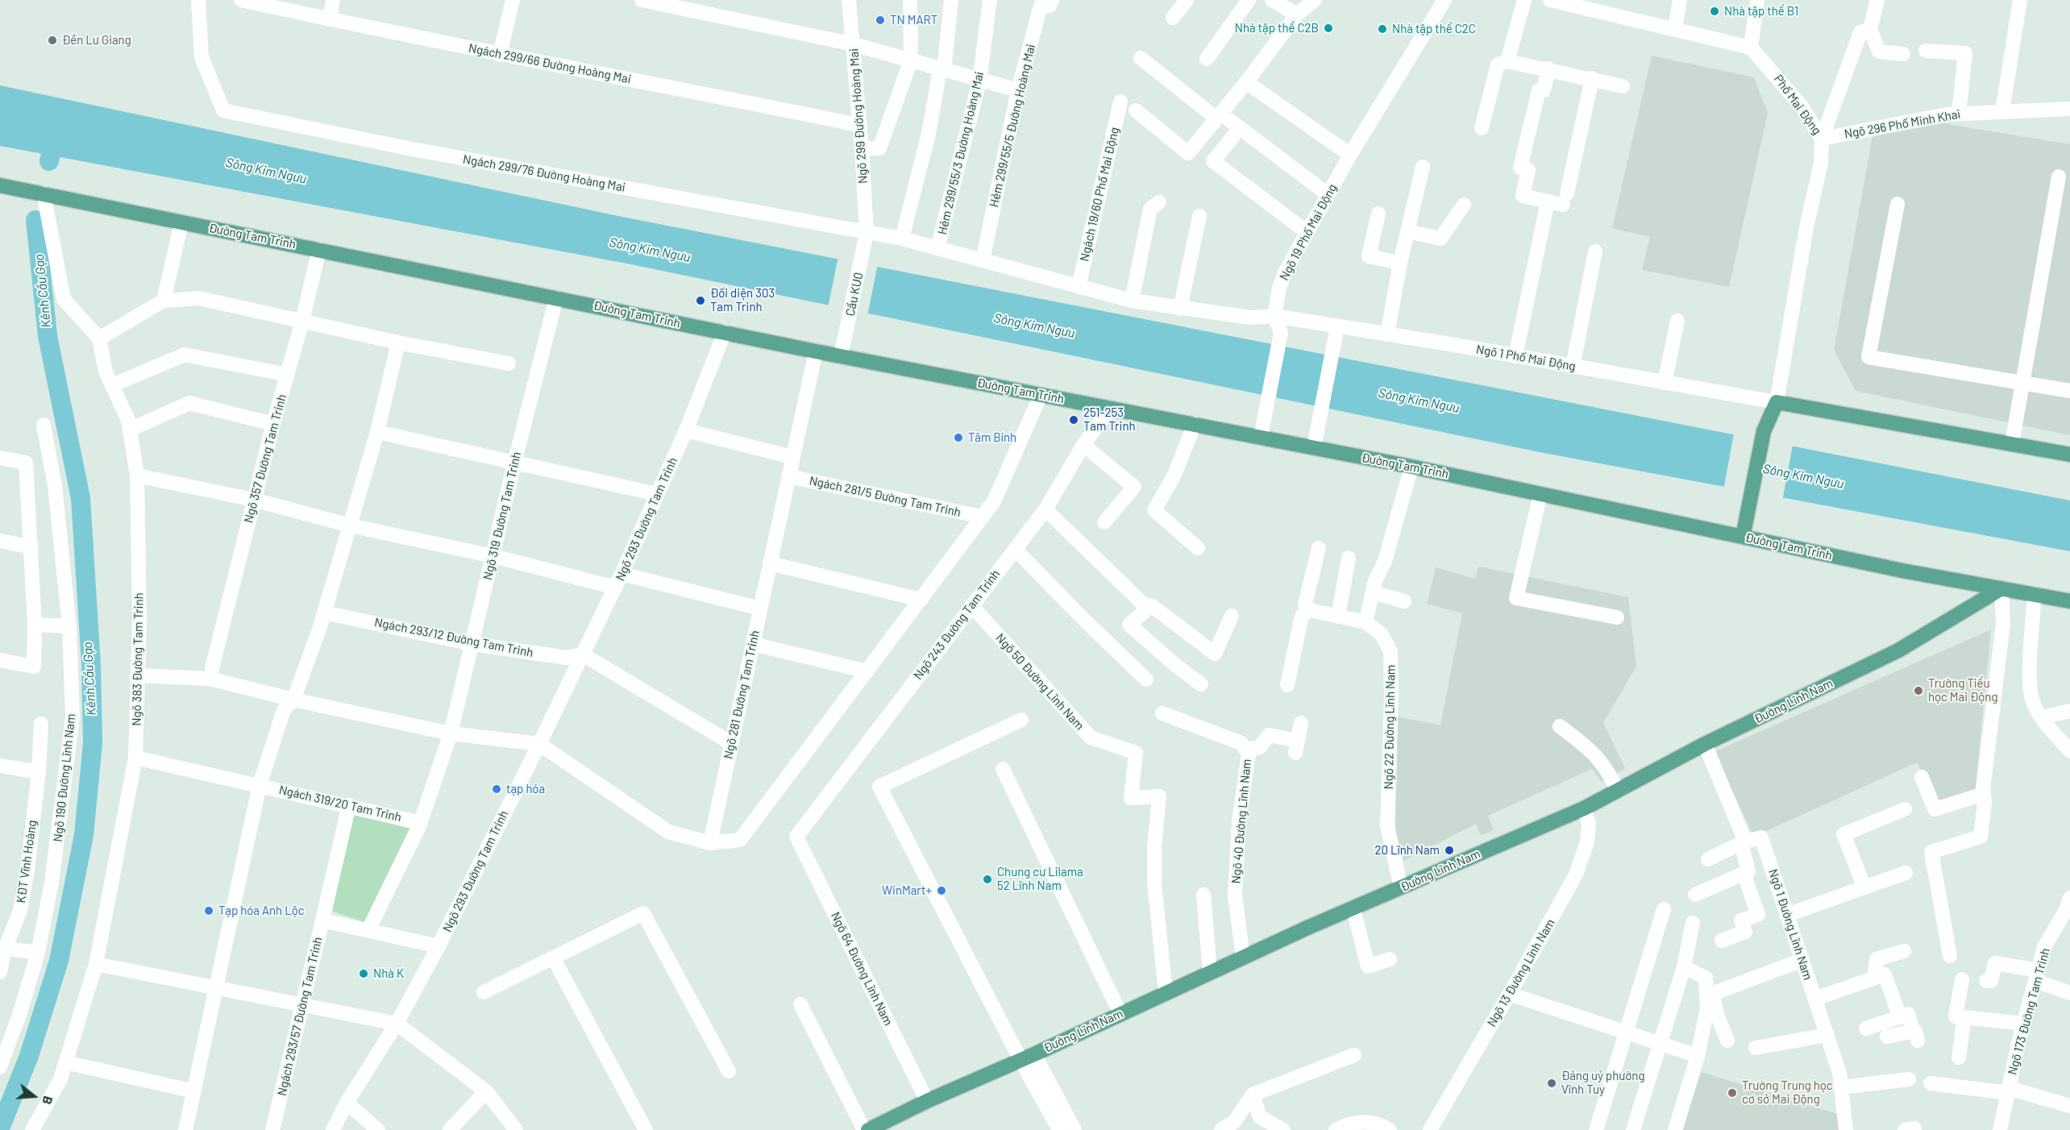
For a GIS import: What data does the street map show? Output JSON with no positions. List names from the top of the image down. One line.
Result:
{"streets":{"main road":["Đường Tam Trinh","Đường Lĩnh Nam"],"street":["Ngách 299/66 Đường Hoàng Mai","Phố Mai Động","Ngõ 299 Đường Hoàng Mai","Ngõ 296 Phố Minh Khai","Hẻm 299/55/5 Đường Hoàng Mai","Hẻm 299/55/3 Đường Hoàng Mai","Ngách 299/76 Đường Hoàng Mai","Ngách 19/60 Phố Mai Động","Ngõ 19 Phố Mai Động","Cầu KU0","Ngõ 1 Phố Mai Động","Ngõ 357 Đường Tam Trinh","Ngách 281/5 Đường Tam Trinh","Ngõ 319 Đường Tam Trinh","Ngõ 293 Đường Tam Trinh","Ngõ 243 Đường Tam Trinh","Ngách 293/12 Đường Tam Trinh","Ngõ 383 Đường Tam Trinh","Ngõ 50 Đường Lĩnh Nam","Ngõ 281 Đường Tam Trinh","Ngõ 22 Đường Lĩnh Nam","Ngõ 190 Đường Lĩnh Nam","Ngách 319/20 Tam Trinh","Ngõ 40 Đường Lĩnh Nam","KĐT Vĩnh Hoàng","Ngõ 1 Đường Lĩnh Nam","Ngõ 64 Đường Lĩnh Nam","Ngõ 13 Đường Lĩnh Nam","Ngõ 173 Đường Tam Trinh","Ngách 293/57 Đường Tam Trinh"]},"crossings":[["Ngách 299/66 Đường Hoàng Mai","Ngõ 299 Đường Hoàng Mai"],["Phố Mai Động","Ngõ 296 Phố Minh Khai"],["Phố Mai Động","Ngõ 1 Phố Mai Động"],["Ngõ 299 Đường Hoàng Mai","Ngách 299/76 Đường Hoàng Mai"],["Ngõ 299 Đường Hoàng Mai","Cầu KU0"],["Hẻm 299/55/5 Đường Hoàng Mai","Ngách 299/76 Đường Hoàng Mai"],["Hẻm 299/55/3 Đường Hoàng Mai","Ngách 299/76 Đường Hoàng Mai"],["Ngách 299/76 Đường Hoàng Mai","Ngách 19/60 Phố Mai Động"],["Ngách 299/76 Đường Hoàng Mai","Cầu KU0"],["Ngõ 19 Phố Mai Động","Ngõ 1 Phố Mai Động"],["Đường Tam Trinh","Cầu KU0"],["Đường Tam Trinh","Ngõ 357 Đường Tam Trinh"],["Đường Tam Trinh","Ngõ 319 Đường Tam Trinh"],["Đường Tam Trinh","Ngõ 293 Đường Tam Trinh"],["Đường Tam Trinh","Ngõ 243 Đường Tam Trinh"],["Đường Tam Trinh","Ngõ 281 Đường Tam Trinh"],["Đường Tam Trinh","Đường Lĩnh Nam"],["Ngách 281/5 Đường Tam Trinh","Ngõ 281 Đường Tam Trinh"],["Ngõ 319 Đường Tam Trinh","Ngách 293/12 Đường Tam Trinh"],["Ngõ 319 Đường Tam Trinh","Ngách 319/20 Tam Trinh"],["Ngõ 319 Đường Tam Trinh","Ngách 293/57 Đường Tam Trinh"],["Ngõ 293 Đường Tam Trinh","Ngách 293/12 Đường Tam Trinh"],["Ngõ 293 Đường Tam Trinh","Ngách 293/57 Đường Tam Trinh"],["Ngõ 243 Đường Tam Trinh","Ngõ 50 Đường Lĩnh Nam"],["Ngõ 243 Đường Tam Trinh","Ngõ 64 Đường Lĩnh Nam"],["Ngõ 383 Đường Tam Trinh","Ngách 319/20 Tam Trinh"],["Ngõ 50 Đường Lĩnh Nam","Đường Lĩnh Nam"],["Đường Lĩnh Nam","Ngõ 22 Đường Lĩnh Nam"],["Đường Lĩnh Nam","Ngõ 40 Đường Lĩnh Nam"],["Đường Lĩnh Nam","Ngõ 64 Đường Lĩnh Nam"],["Đường Lĩnh Nam","Ngõ 13 Đường Lĩnh Nam"]],"water":["Sông Kim Ngưu","Kênh Cầu Gạo"],"places":["Nhà tập thể B1","TN MART","Nhà tập thể C2B","Nhà tập thể C2C","Đền Lư Giang","Đối diện 303 Tam Trinh","251-253 Tam Trinh","Tâm Bính","Trường Tiểu học Mai Động","tạp hóa","20 Lĩnh Nam","Chung cư Lilama 52 Lĩnh Nam","WinMart+","Tạp hóa Anh Lộc","Nhà K","Đảng uỷ phường Vĩnh Tuy","Trường Trung học cơ sở Mai Động"],"north":"right"}
